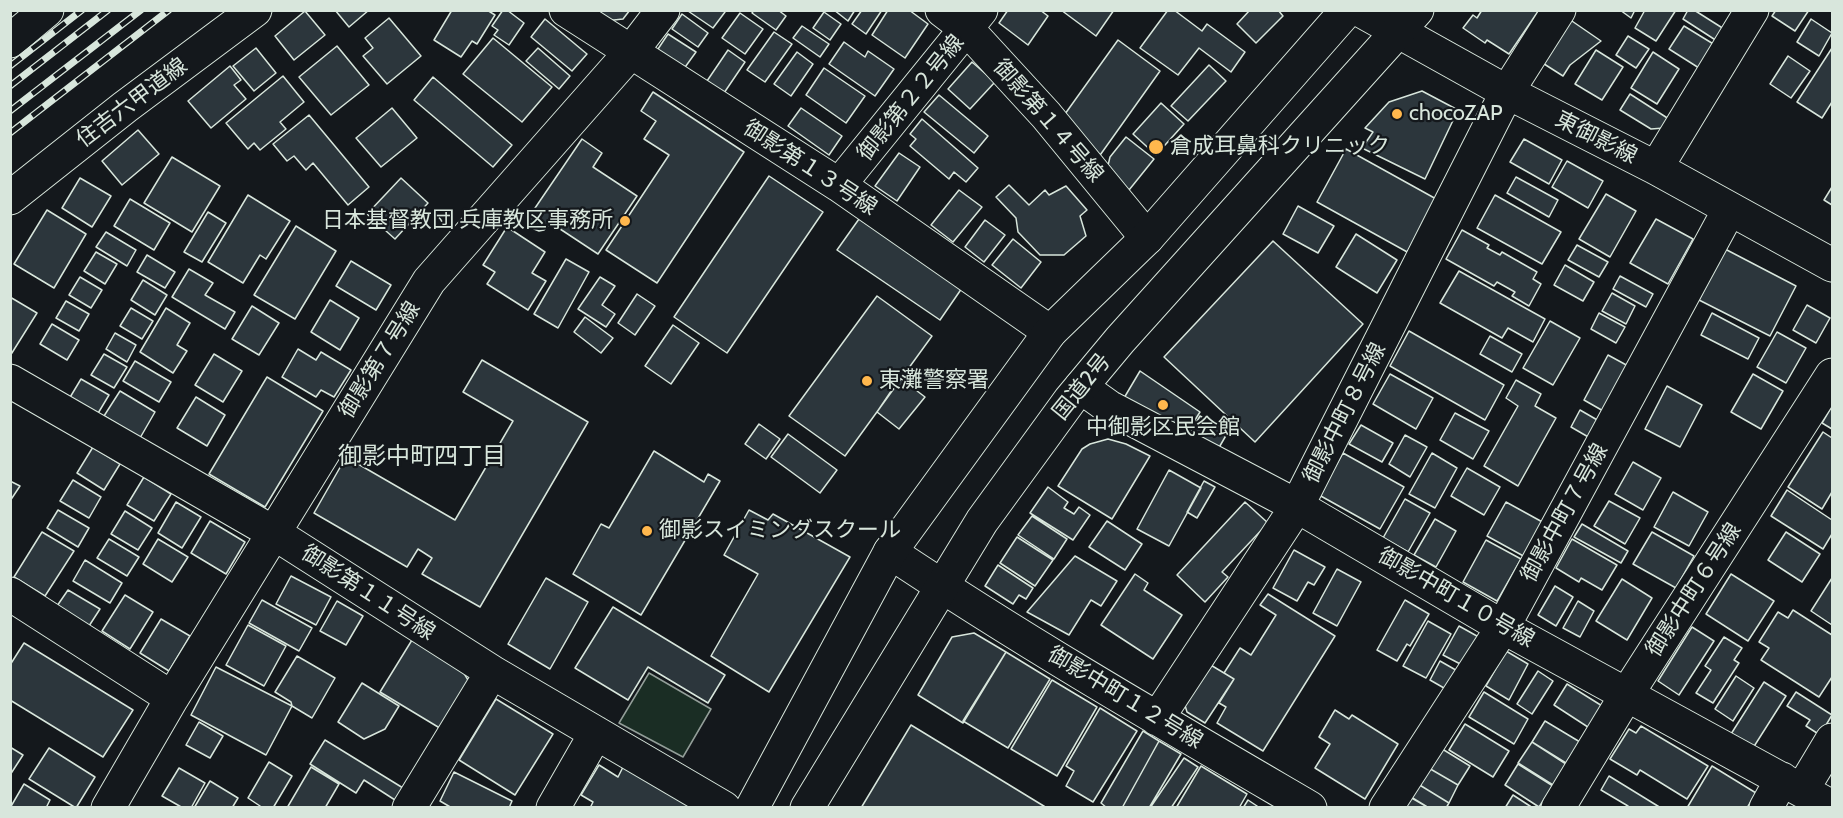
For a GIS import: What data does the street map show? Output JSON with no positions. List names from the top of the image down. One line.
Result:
{"streets":{"main road":["御影第２２号線","住吉六甲道線","御影第１４号線","東御影線","御影第１３号線","御影第７号線","国道2号","御影中町８号線","御影中町７号線","御影中町６号線","御影第１１号線","御影中町１０号線","御影中町１２号線"]},"crossings":[["御影第２２号線","御影第１４号線"],["御影第２２号線","御影第１３号線"],["東御影線","国道2号"],["東御影線","御影中町８号線"],["東御影線","御影中町７号線"],["御影第１３号線","御影第７号線"],["御影第７号線","御影第１１号線"],["国道2号","御影中町１０号線"],["国道2号","御影中町１２号線"],["御影中町８号線","御影中町１０号線"],["御影中町８号線","御影中町１２号線"],["御影中町７号線","御影中町１０号線"],["御影中町６号線","御影中町１０号線"]],"districts":["御影中町四丁目"],"places":["chocoZAP","倉成耳鼻科クリニック","日本基督教団 兵庫教区事務所","東灘警察署","中御影区民会館","御影スイミングスクール"]}
